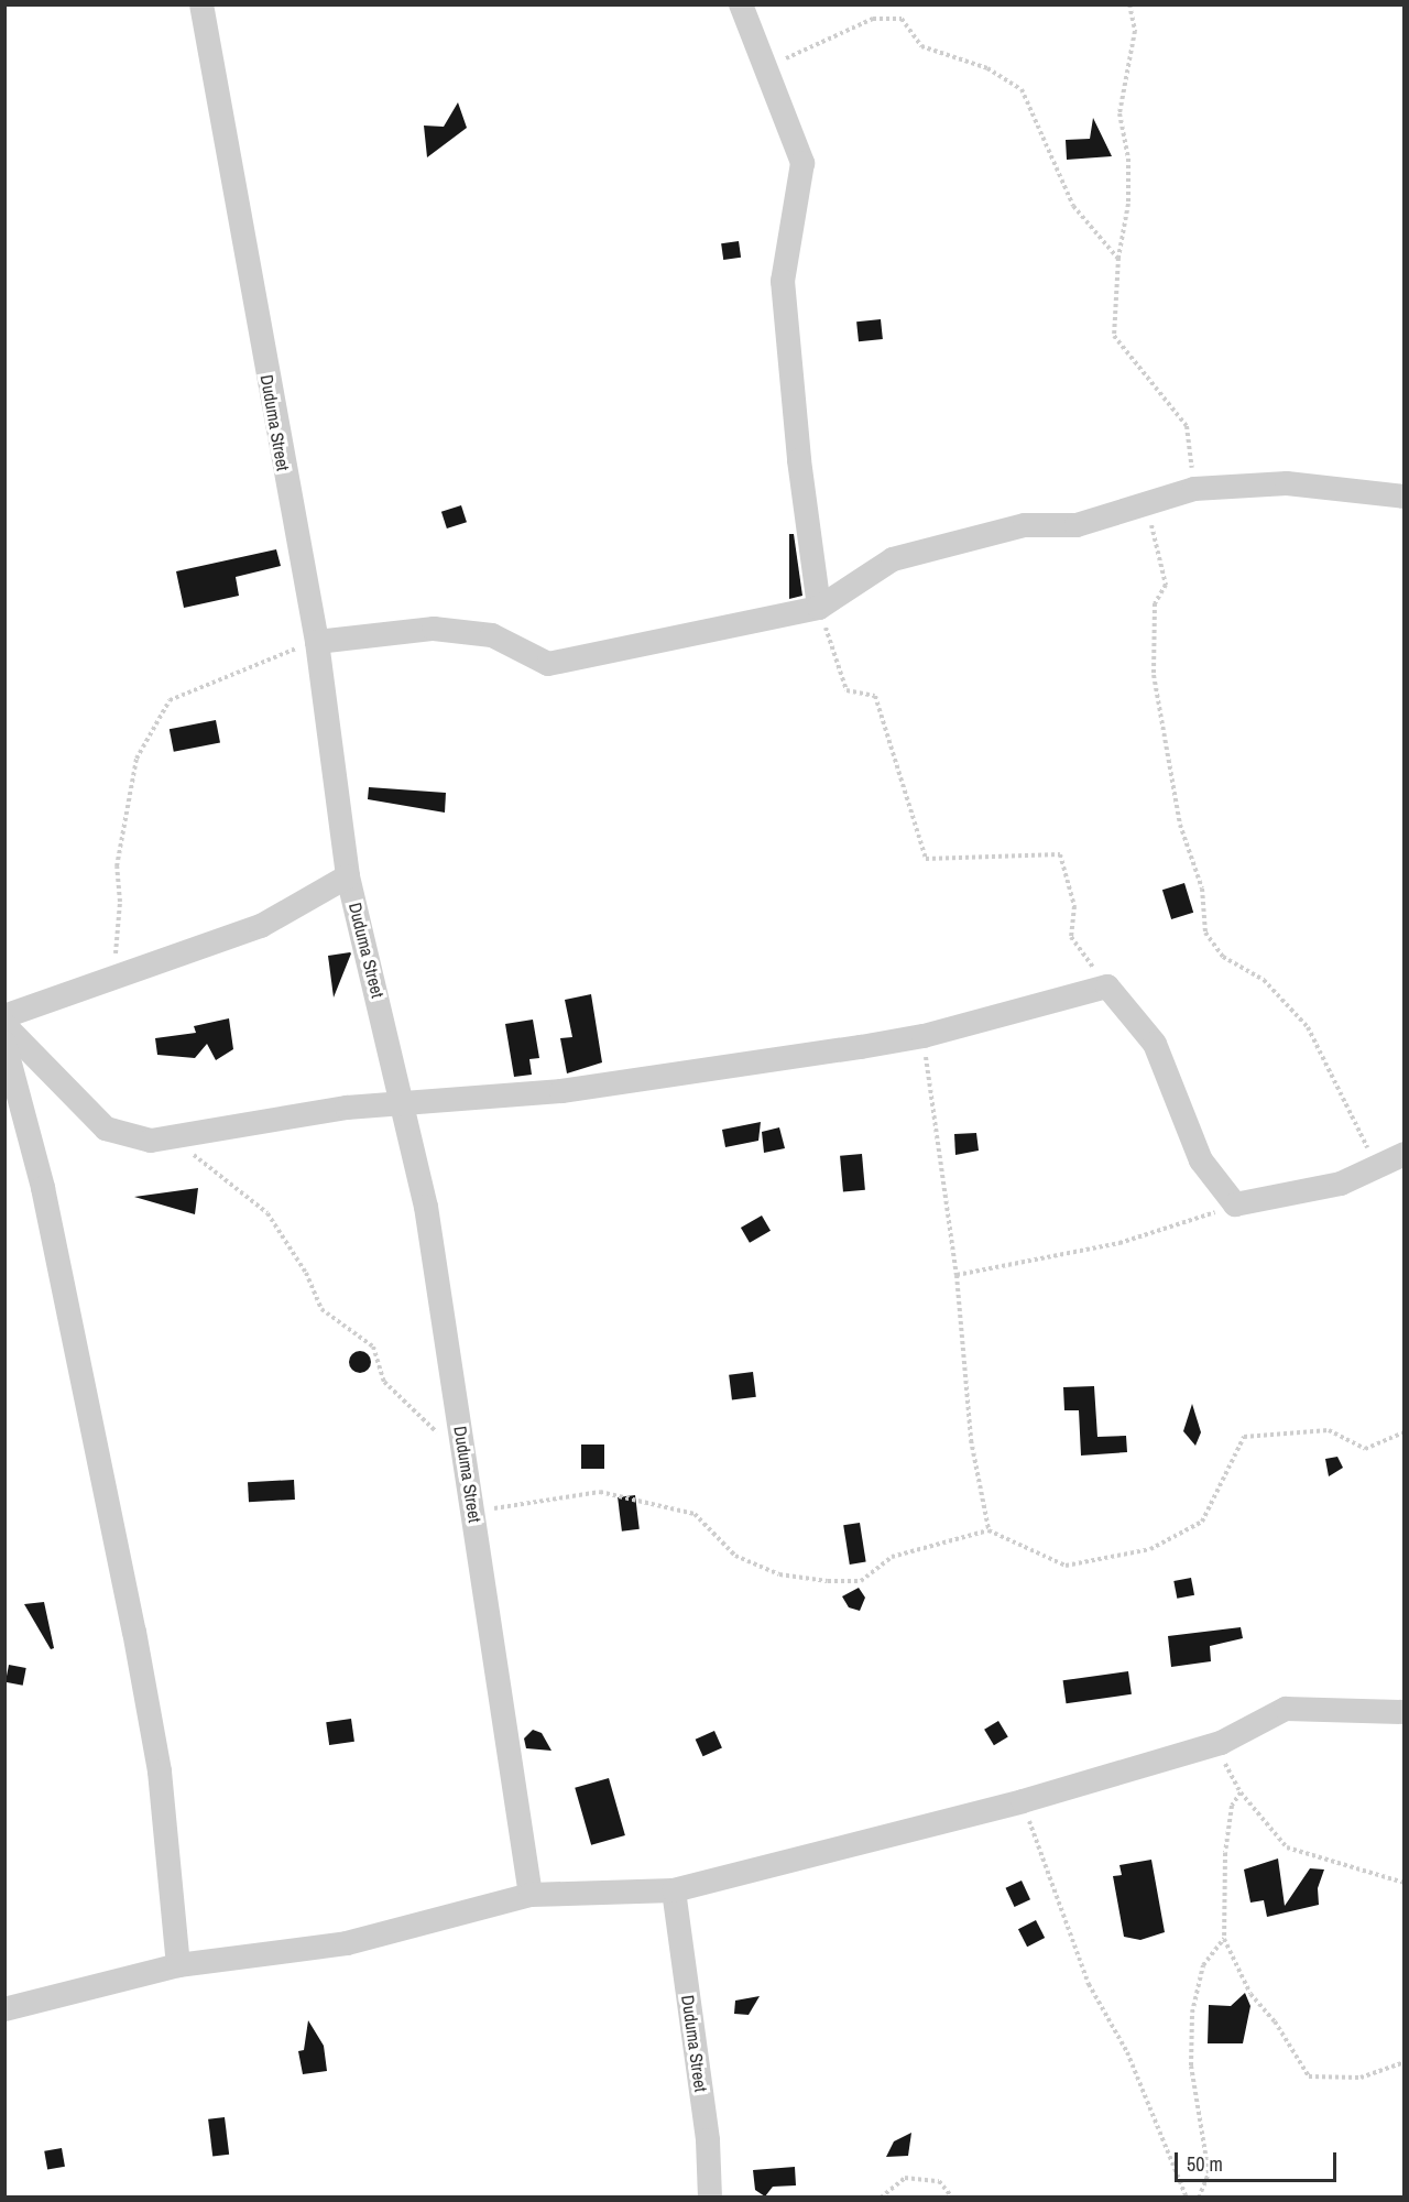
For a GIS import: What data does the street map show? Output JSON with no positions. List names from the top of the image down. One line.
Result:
{"streets":{"street":["Duduma Street"]},"scale_bar":"50 m"}
